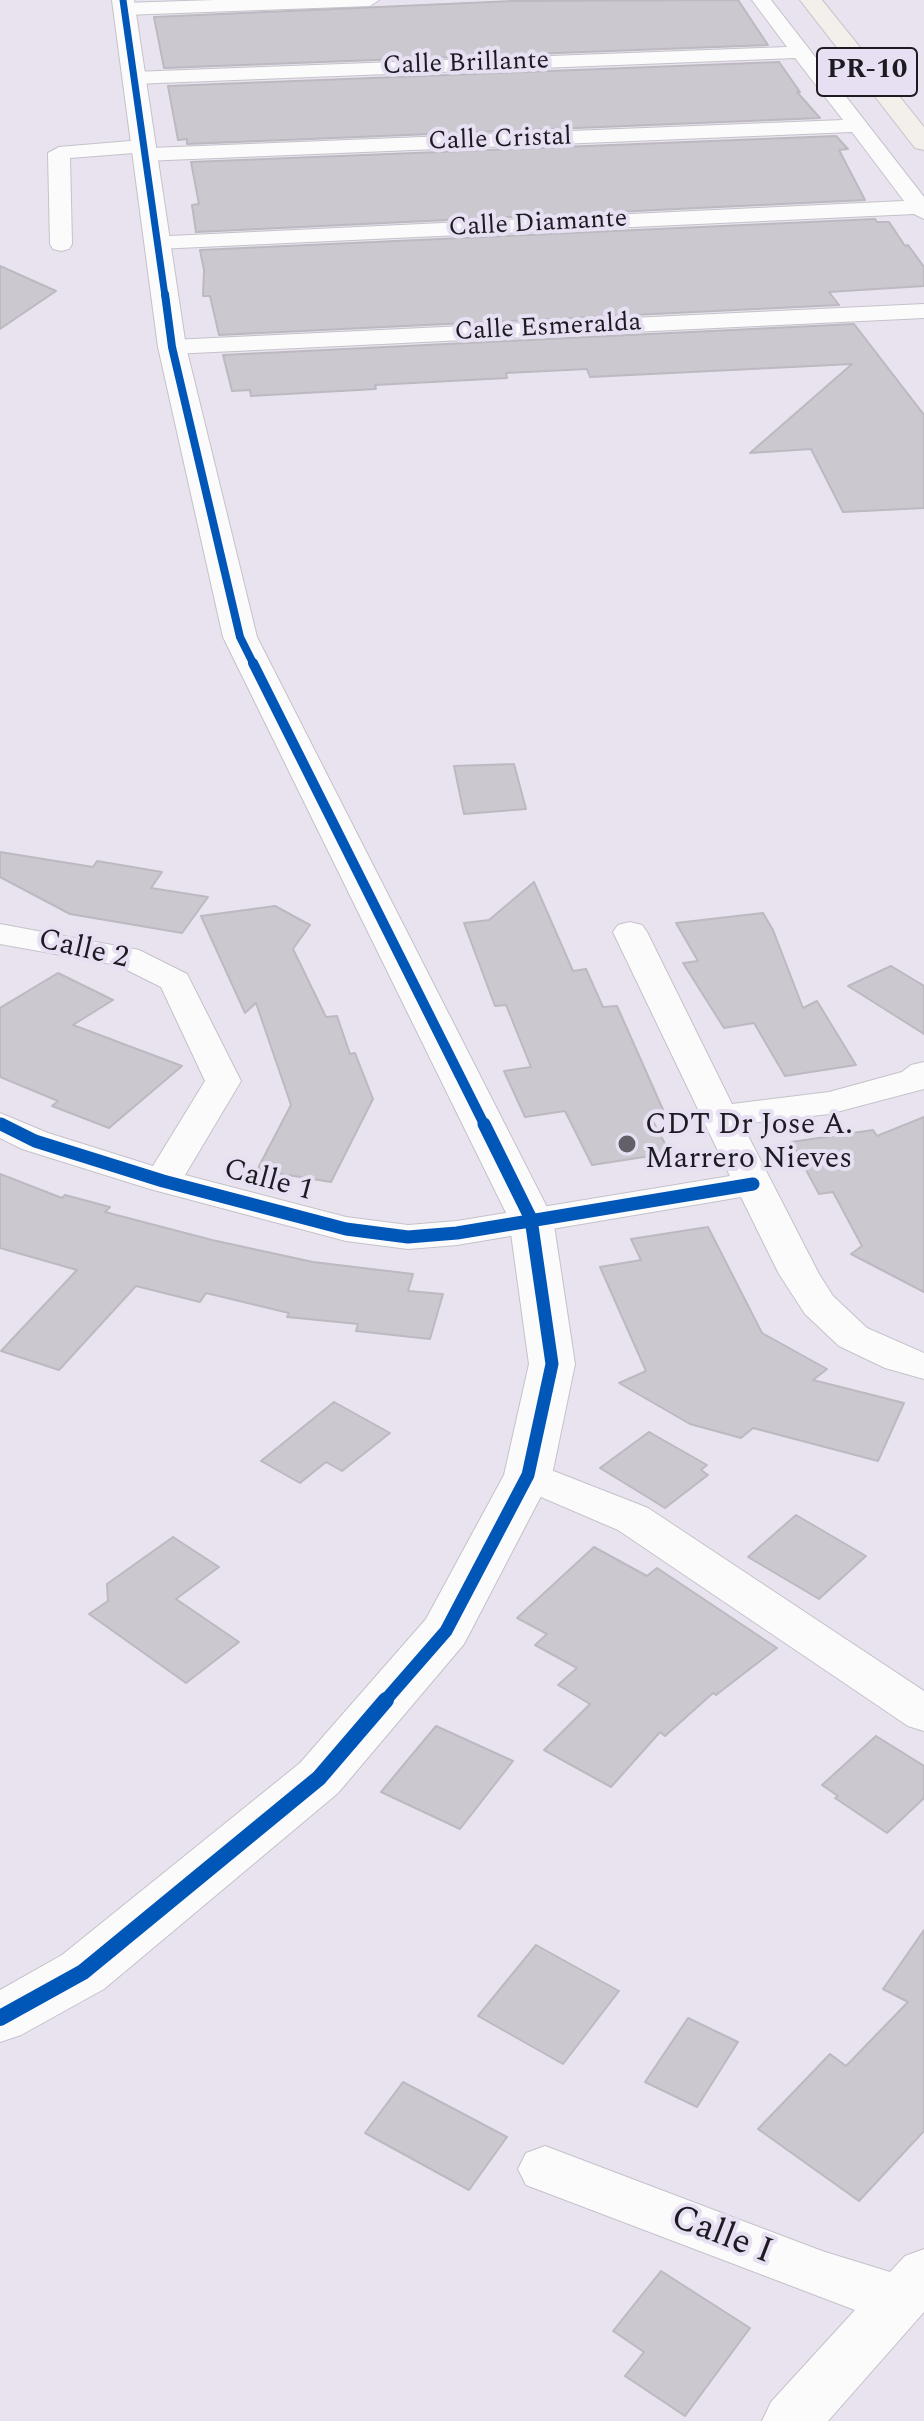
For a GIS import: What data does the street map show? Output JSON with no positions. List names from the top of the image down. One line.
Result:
{"streets":{"main road":["PR-10"],"street":["Calle Brillante","Calle Cristal","Calle Diamante","Calle Esmeralda","Calle 2","Calle 1","Calle I"]},"crossings":[["Calle 2","Calle 1"]],"places":["CDT Dr Jose A. Marrero Nieves"]}
